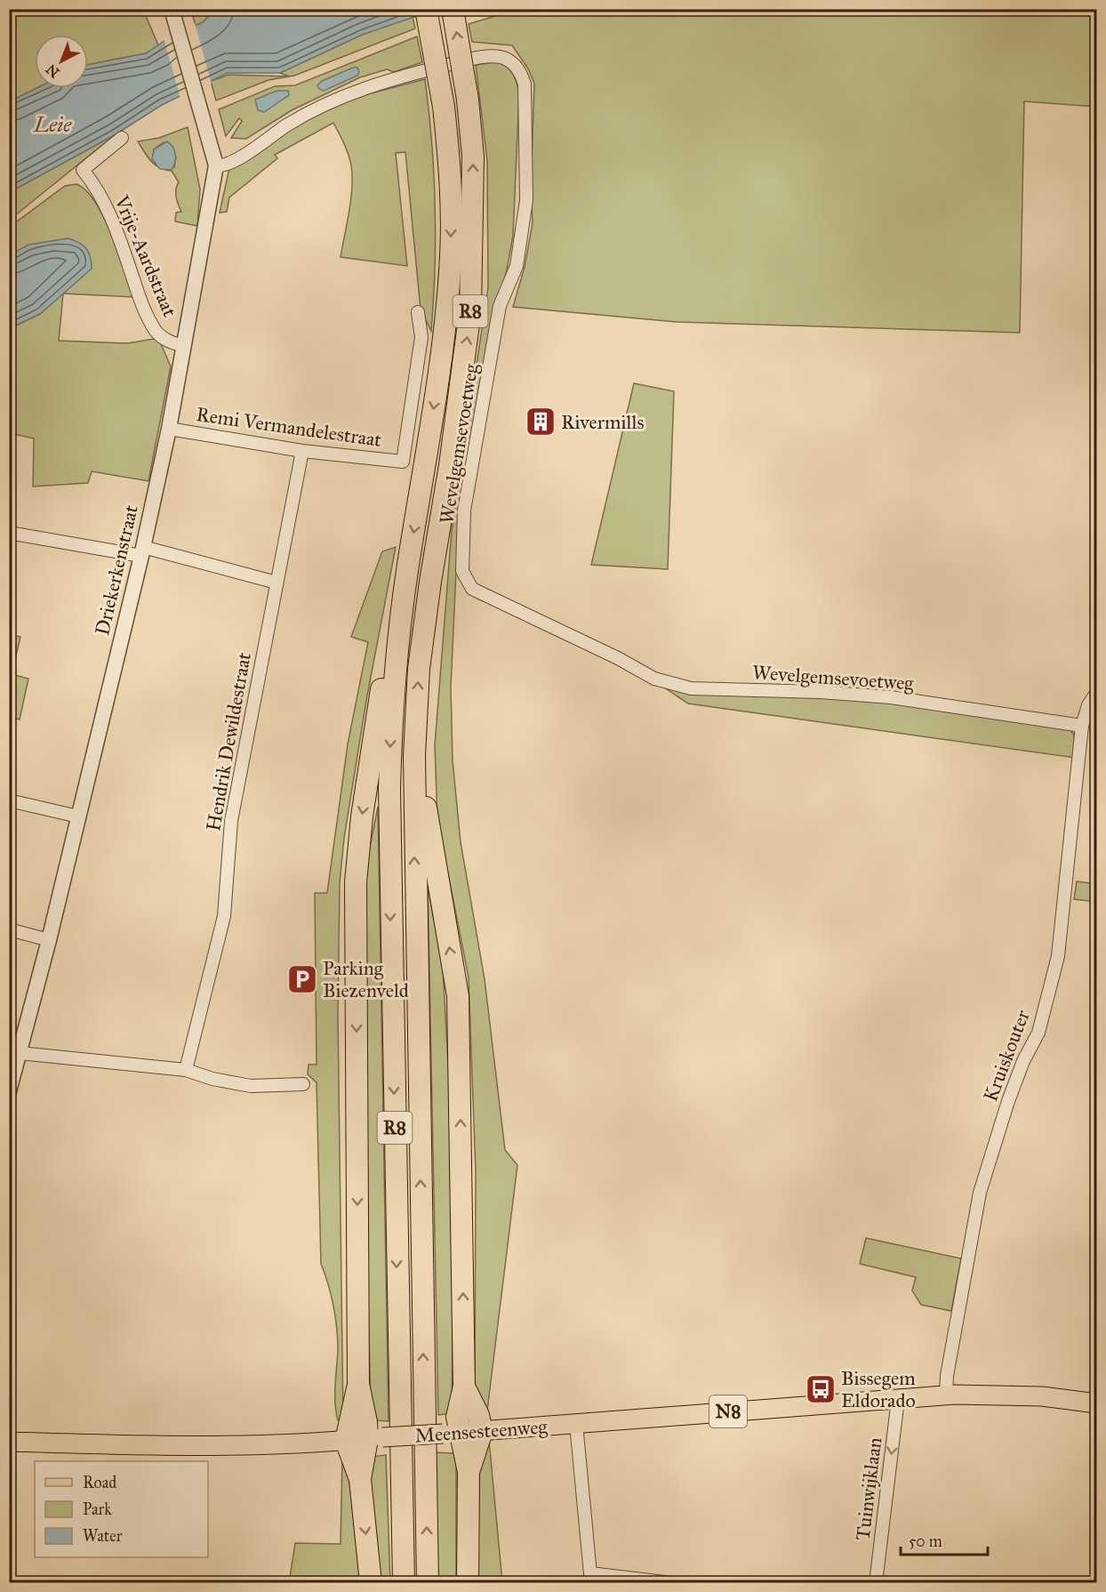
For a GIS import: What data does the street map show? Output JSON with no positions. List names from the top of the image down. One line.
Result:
{"streets":{"highway":["R8"],"main road":["N8","Meensesteenweg"],"street":["Vrije-Aardstraat","Remi Vermandelestraat","Wevelgemsevoetweg","Driekerkenstraat","Hendrik Dewildestraat","Kruiskouter","Tuinwijklaan"]},"crossings":[["Vrije-Aardstraat","Driekerkenstraat"],["Remi Vermandelestraat","Driekerkenstraat"],["Remi Vermandelestraat","Hendrik Dewildestraat"],["Wevelgemsevoetweg","Driekerkenstraat"],["Wevelgemsevoetweg","Kruiskouter"],["Kruiskouter","N8"],["Kruiskouter","Meensesteenweg"],["N8","Meensesteenweg"],["Meensesteenweg","Tuinwijklaan"]],"one_way":["Tuinwijklaan"],"water":["Leie"],"places":{"building":["Rivermills"],"parking":["Parking Biezenveld"],"bus stop":["Bissegem Eldorado"]},"legend":["Road","Park","Water"],"scale_bar":"50 m","north":"bottom left"}
